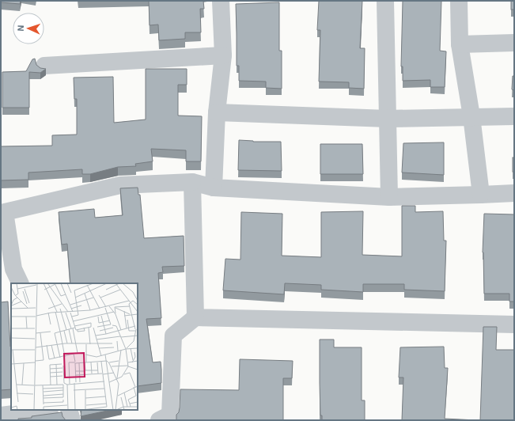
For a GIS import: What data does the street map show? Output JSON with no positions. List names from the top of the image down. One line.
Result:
{"north":"left"}
